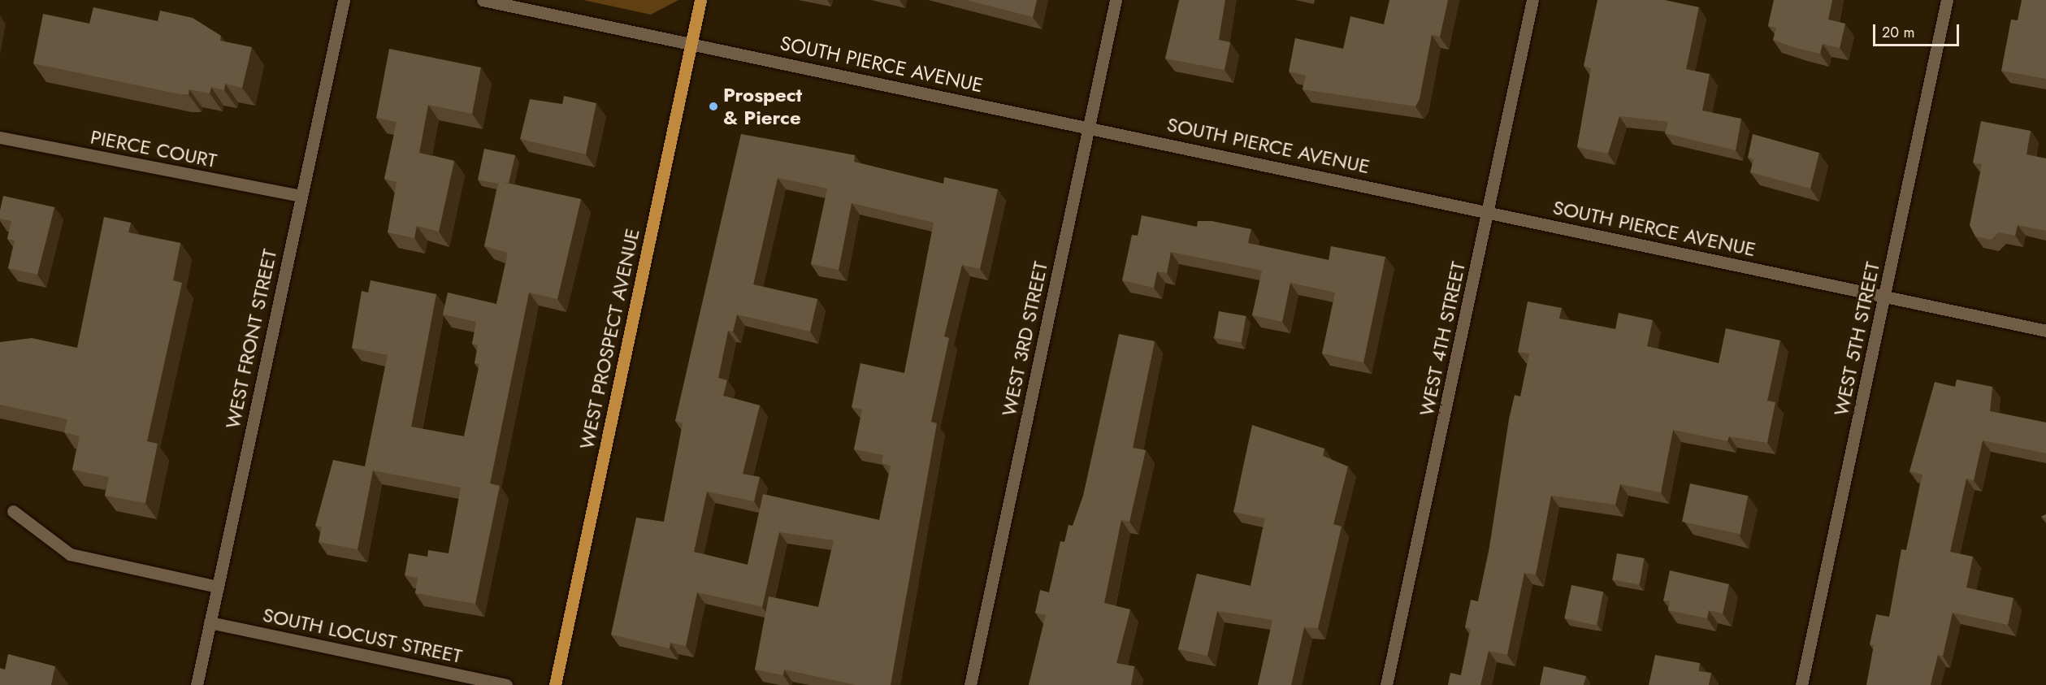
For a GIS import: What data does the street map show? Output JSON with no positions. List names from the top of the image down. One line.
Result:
{"streets":{"main road":["WEST PROSPECT AVENUE"],"street":["SOUTH PIERCE AVENUE","PIERCE COURT","WEST FRONT STREET","WEST 3RD STREET","WEST 4TH STREET","WEST 5TH STREET","SOUTH LOCUST STREET"]},"crossings":[["SOUTH PIERCE AVENUE","WEST PROSPECT AVENUE"],["SOUTH PIERCE AVENUE","WEST 3RD STREET"],["SOUTH PIERCE AVENUE","WEST 4TH STREET"],["SOUTH PIERCE AVENUE","WEST 5TH STREET"],["PIERCE COURT","WEST FRONT STREET"],["WEST FRONT STREET","SOUTH LOCUST STREET"]],"places":["Prospect & Pierce"],"scale_bar":"20 m"}
